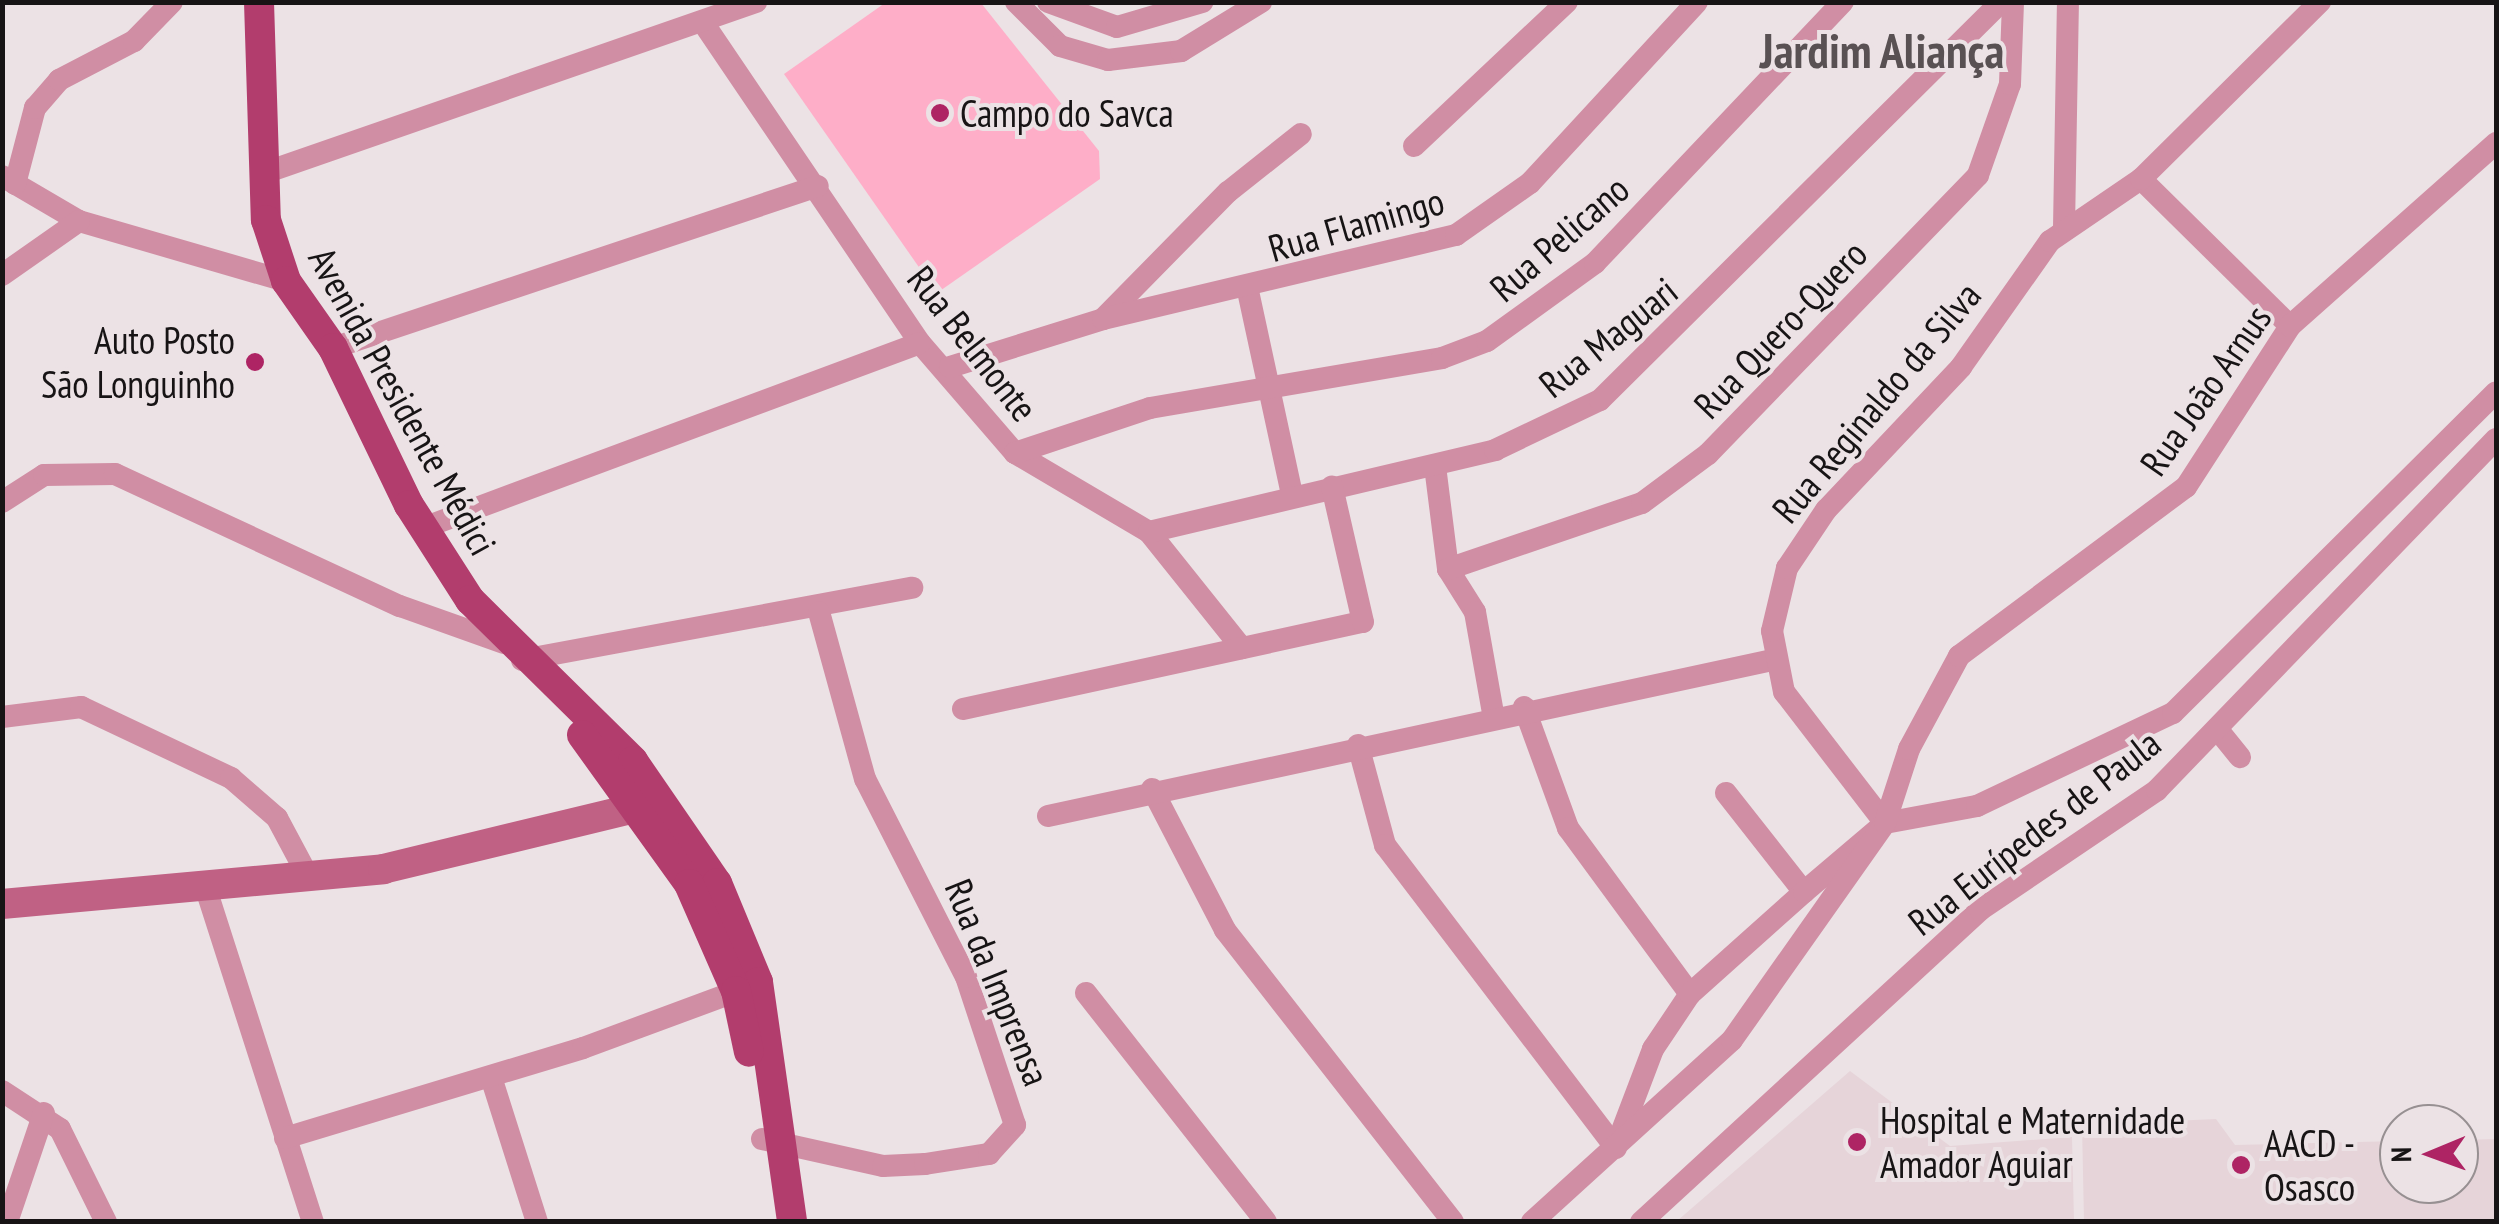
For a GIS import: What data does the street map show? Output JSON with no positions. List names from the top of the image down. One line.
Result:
{"streets":{"main road":["Avenida Presidente Médici"],"street":["Rua Flamingo","Rua Pelicano","Rua Quero-Quero","Rua Maguari","Rua Belmonte","Rua João Arnus","Rua Reginaldo da Silva","Rua Eurípedes de Paula","Rua da Imprensa"]},"crossings":[["Rua Flamingo","Rua Belmonte"],["Rua Pelicano","Rua Belmonte"],["Rua Maguari","Rua Belmonte"],["Avenida Presidente Médici","Rua da Imprensa"]],"districts":["Jardim Aliança"],"places":["Campo do Savca","Auto Posto São Longuinho","Hospital e Maternidade Amador Aguiar","AACD - Osasco"],"north":"left"}
